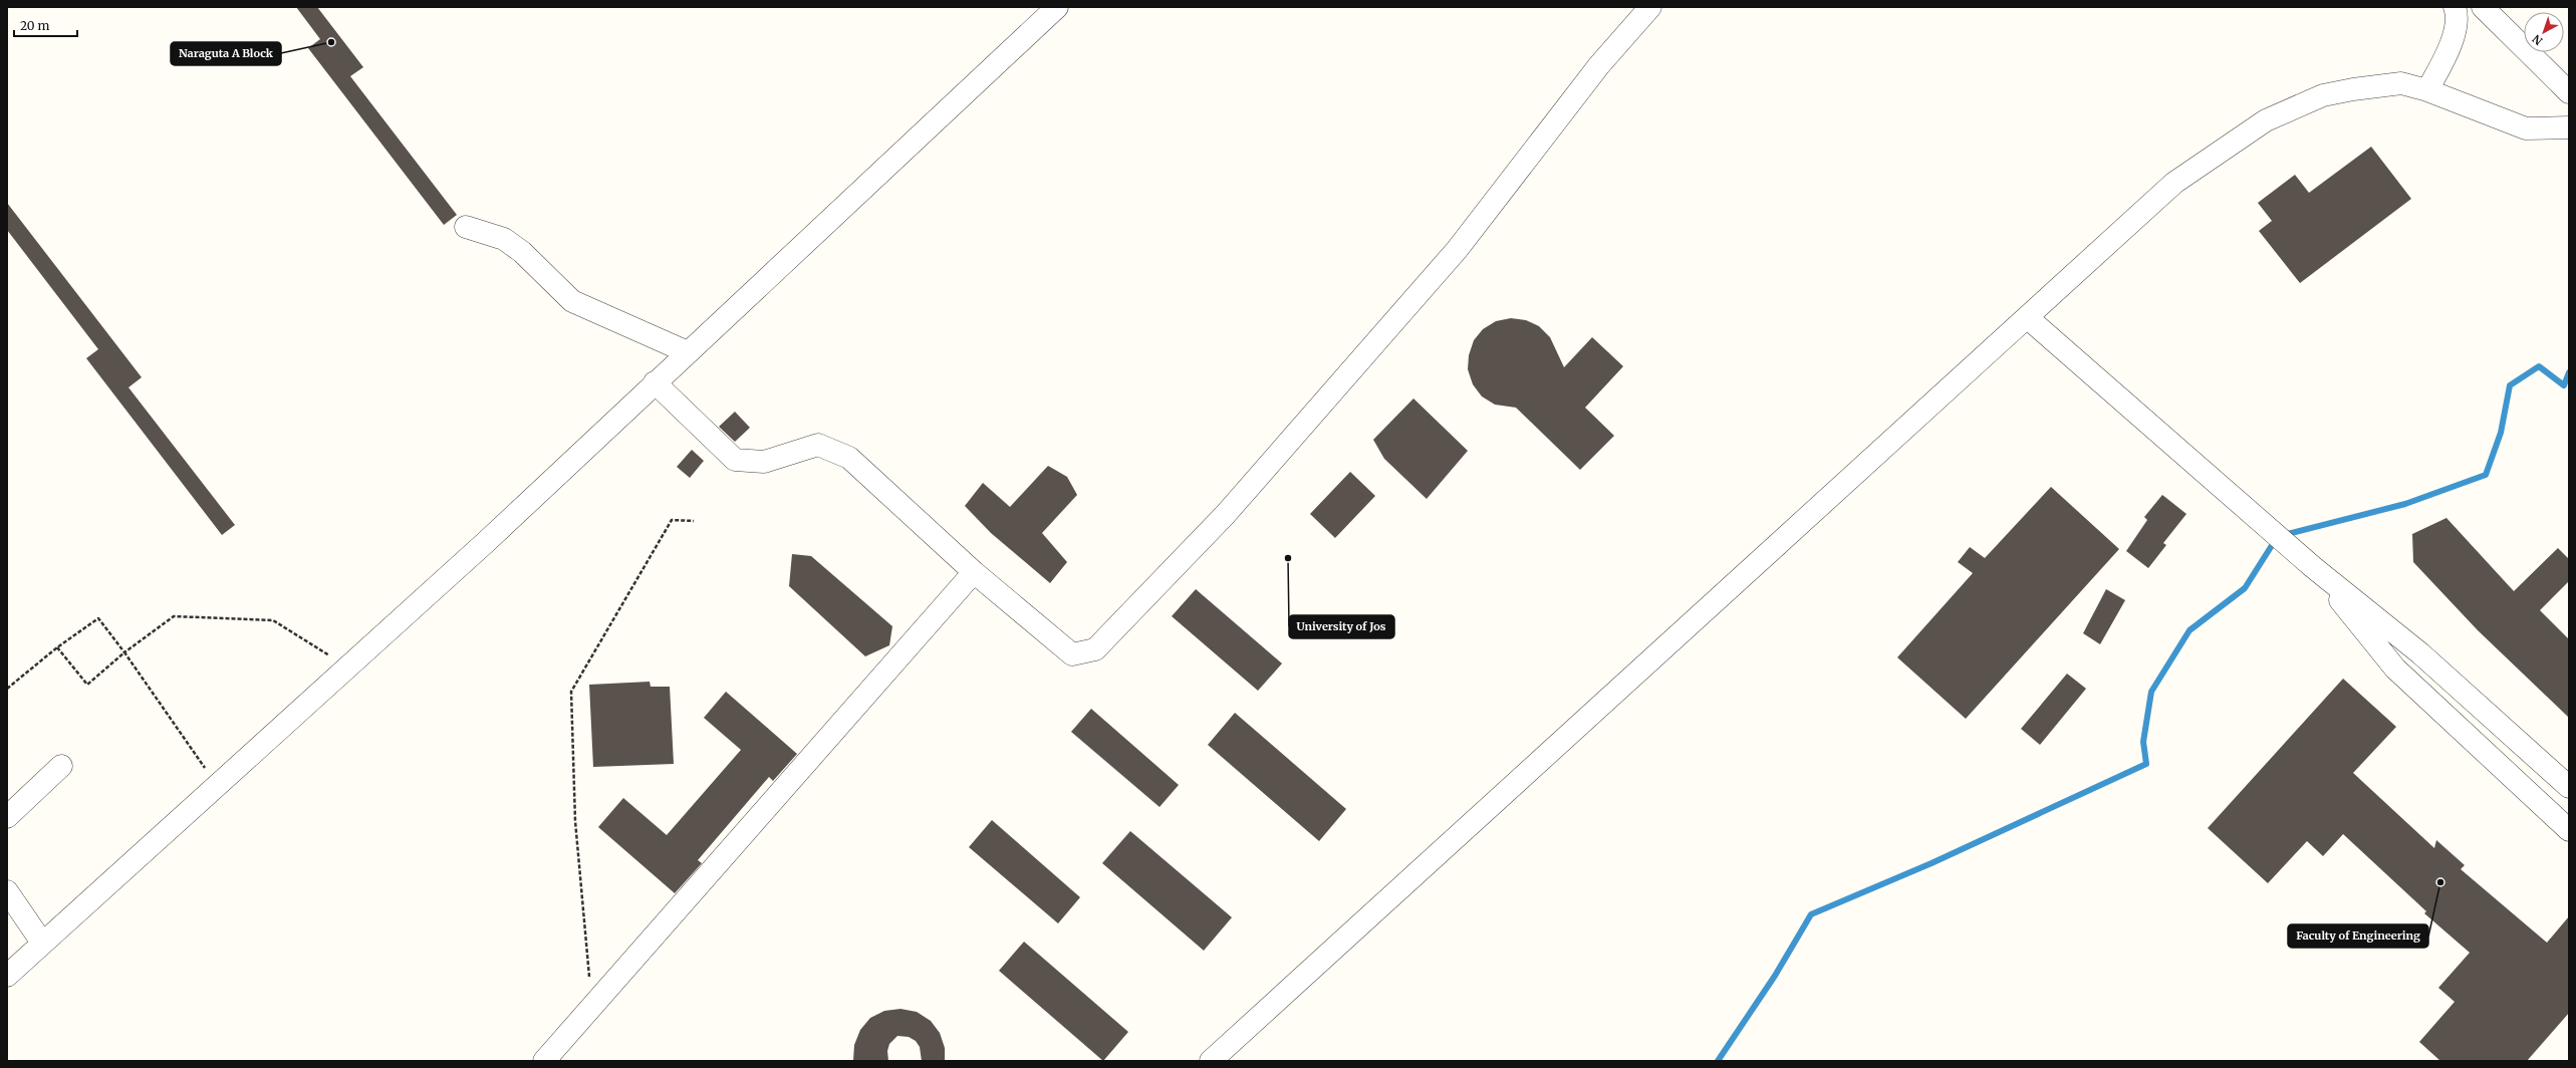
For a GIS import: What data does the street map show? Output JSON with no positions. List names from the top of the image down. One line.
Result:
{"places":["Naraguta A Block","University of Jos","Faculty of Engineering"],"scale_bar":"20 m","north":"bottom left"}
